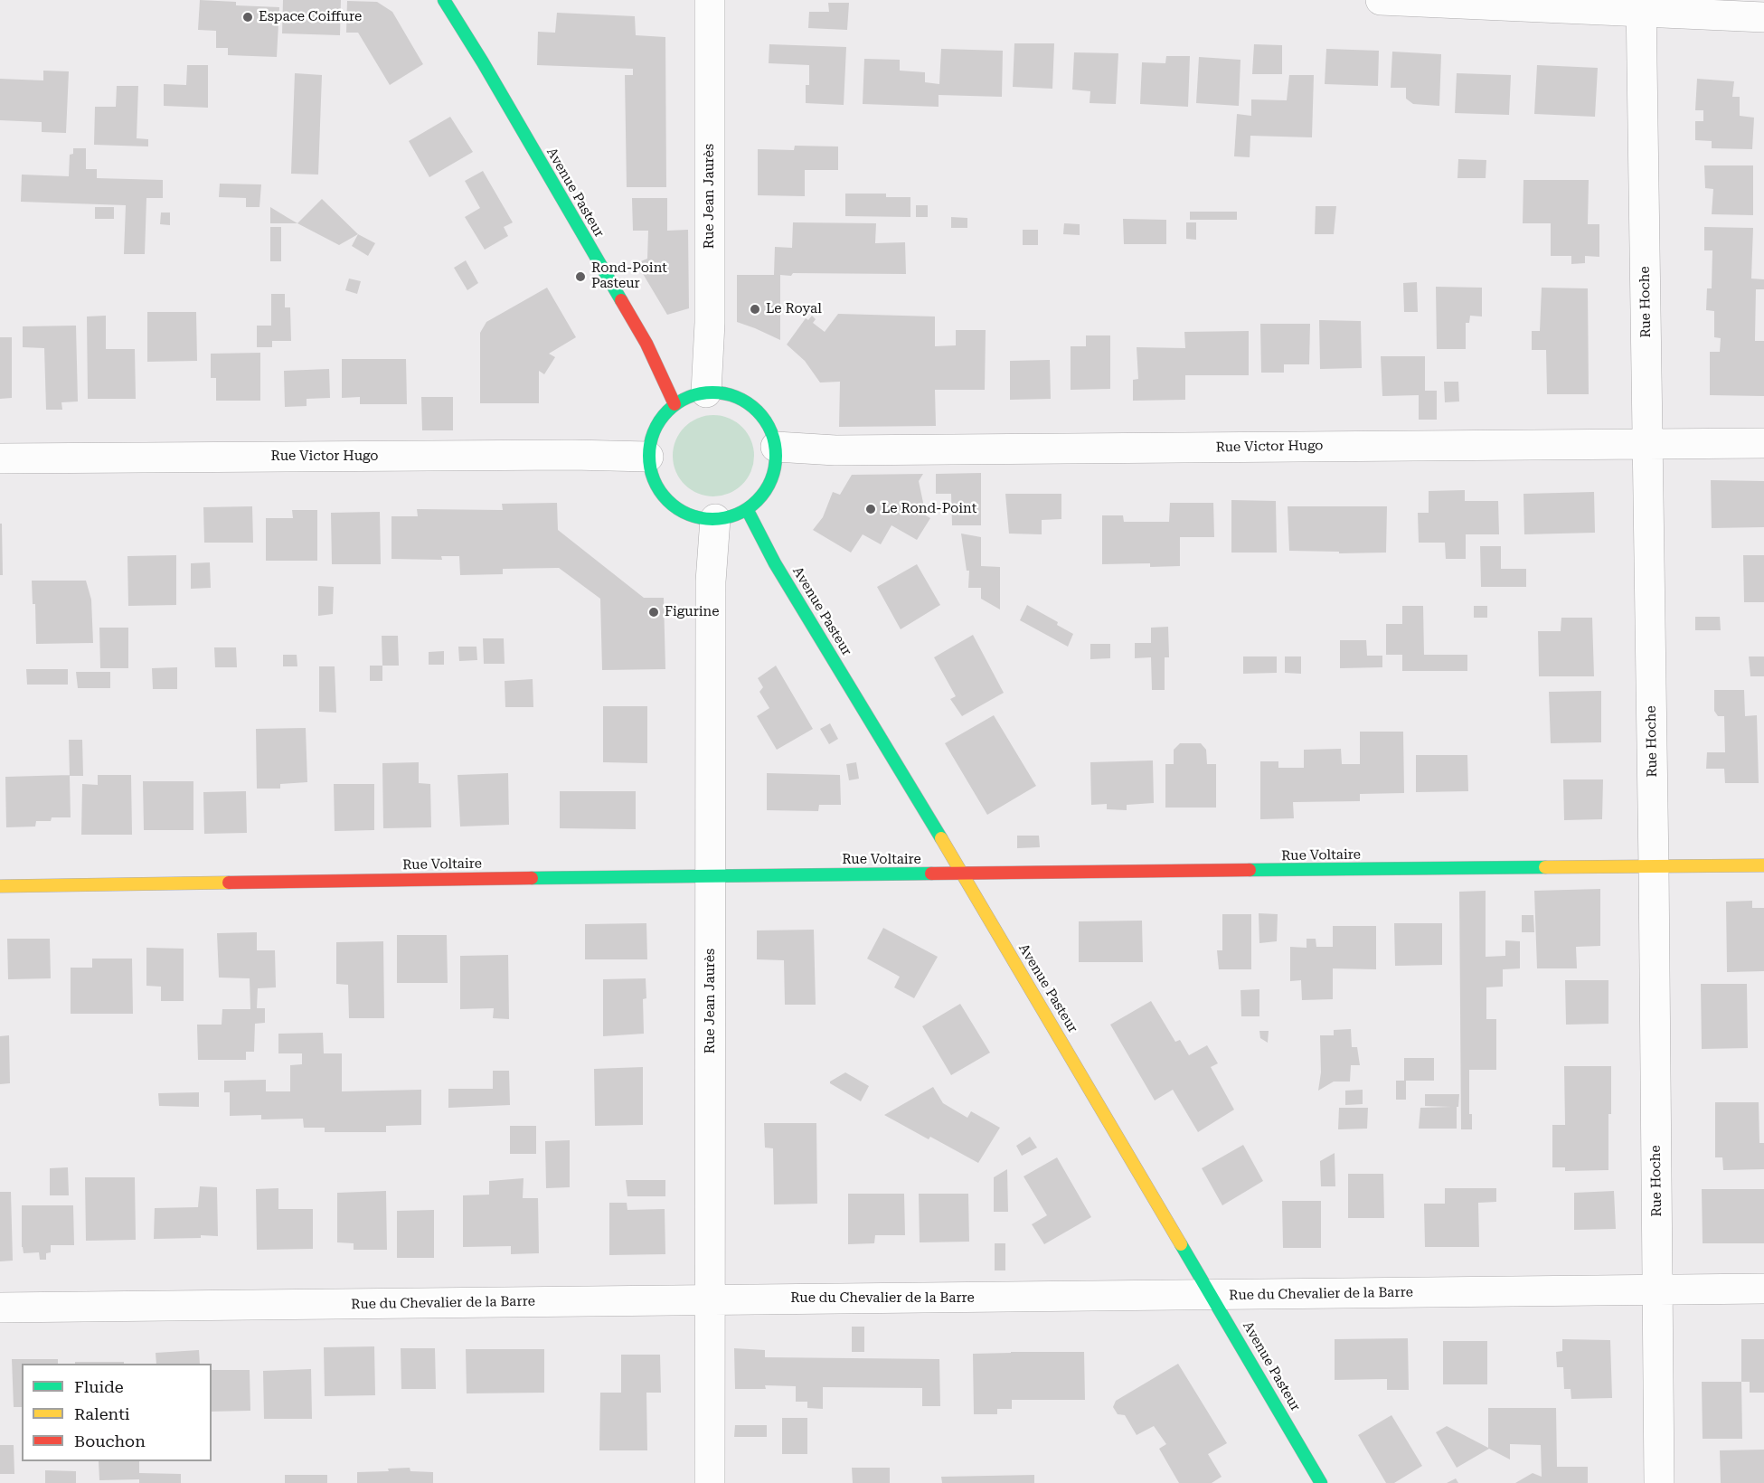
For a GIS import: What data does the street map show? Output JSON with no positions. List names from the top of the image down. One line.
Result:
{"streets":{"street":["Avenue Pasteur","Rue Jean Jaurès","Rue Hoche","Rue Victor Hugo","Rue Voltaire","Rue du Chevalier de la Barre"]},"crossings":[["Avenue Pasteur","Rue Jean Jaurès"],["Avenue Pasteur","Rue Victor Hugo"],["Avenue Pasteur","Rue Voltaire"],["Avenue Pasteur","Rue du Chevalier de la Barre"],["Rue Jean Jaurès","Rue Victor Hugo"],["Rue Jean Jaurès","Rue Voltaire"],["Rue Jean Jaurès","Rue du Chevalier de la Barre"],["Rue Hoche","Rue Victor Hugo"],["Rue Hoche","Rue Voltaire"],["Rue Hoche","Rue du Chevalier de la Barre"]],"places":["Espace Coiffure","Rond-Point Pasteur","Le Royal","Le Rond-Point","Figurine"],"legend":["Fluide","Ralenti","Bouchon"]}
